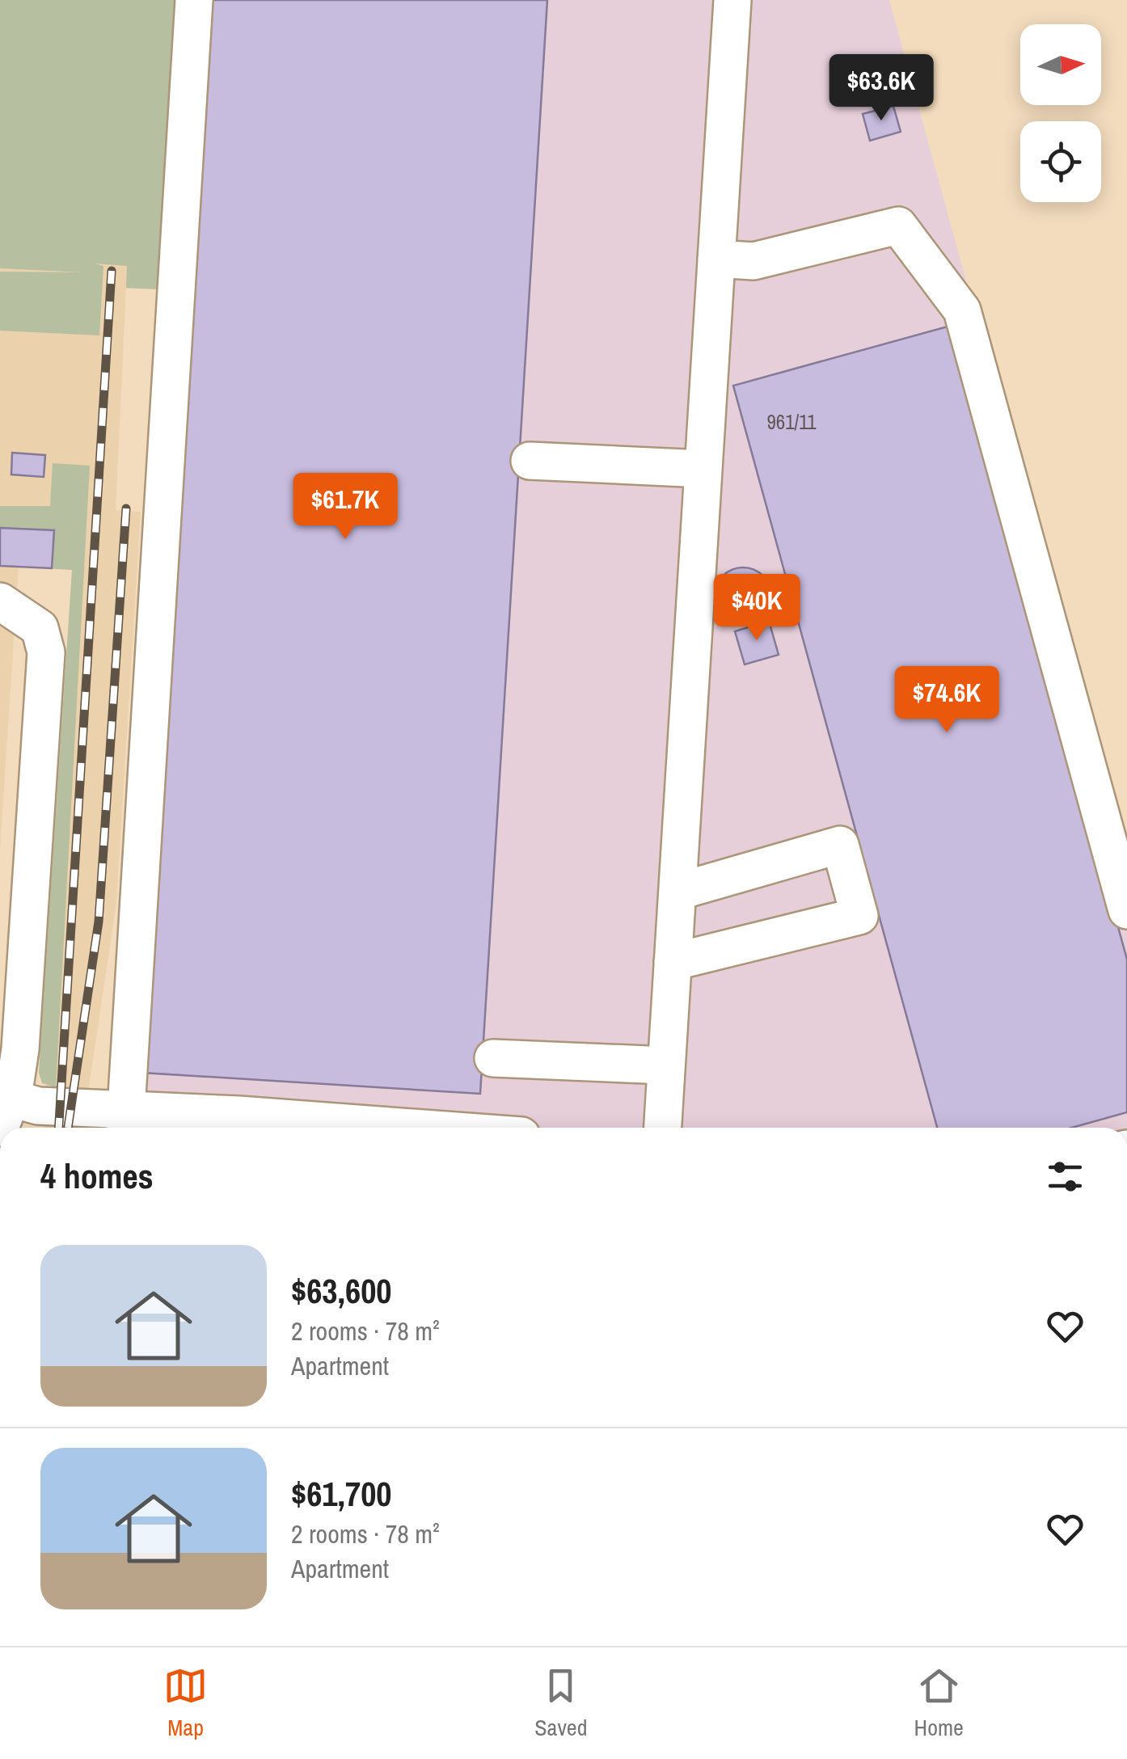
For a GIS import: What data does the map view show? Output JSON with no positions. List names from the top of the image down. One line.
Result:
{"house_numbers":["961/11"],"north":"right","page":{"price":["$63.6K","$61.7K","$40K","$74.6K"],"heading":"4 homes","list":[{"name":"$63,600","note":"2 rooms · 78 m² · Apartment"},{"name":"$61,700","note":"2 rooms · 78 m² · Apartment"}],"tabs":["Map","Saved","Home"]}}
